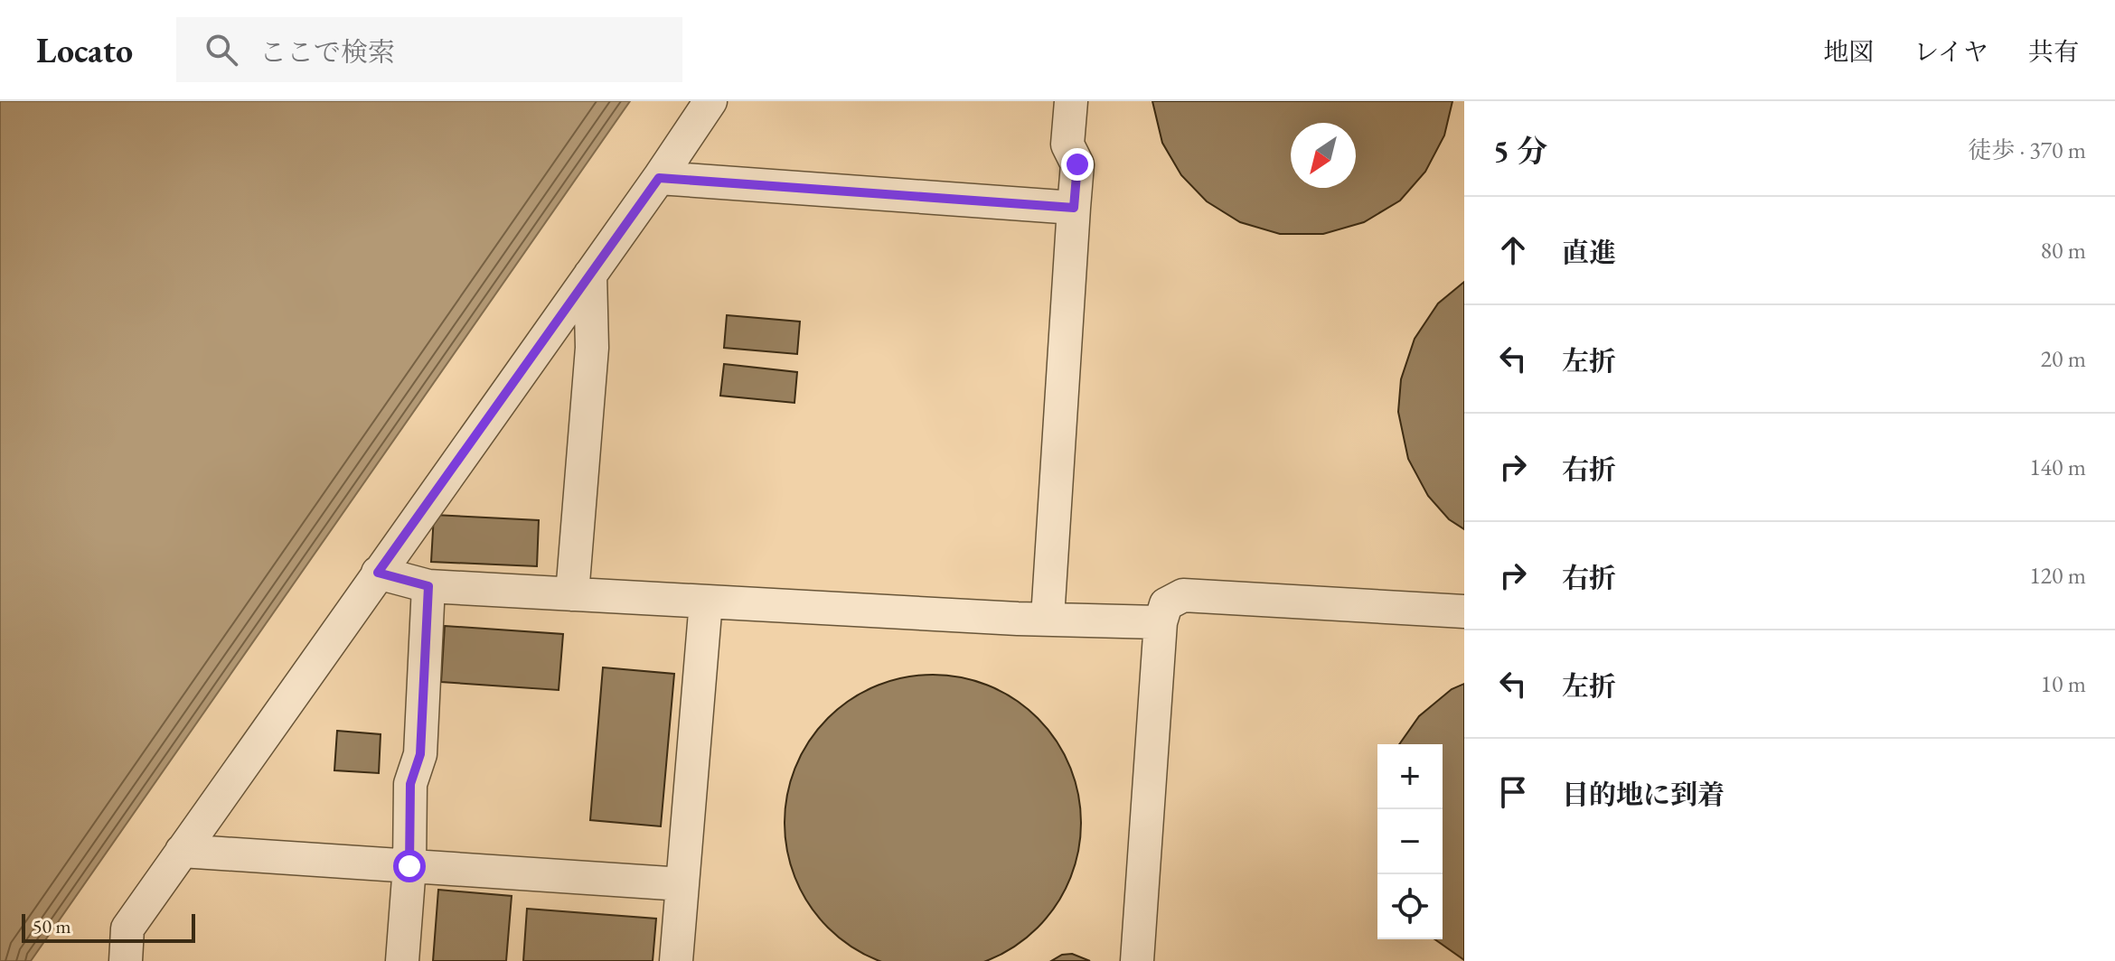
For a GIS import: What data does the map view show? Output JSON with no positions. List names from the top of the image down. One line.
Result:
{"scale_bar":"50 m","north":"bottom left","page":{"header":"Locato","search":"ここで検索","nav":["地図","レイヤ","共有"],"heading":["5 分","徒歩 · 370 m"],"list":[["直進","80 m"],["左折","20 m"],["右折","140 m"],["右折","120 m"],["左折","10 m"],"目的地に到着"],"map_buttons":["+","−"],"scale":"50 m"}}
